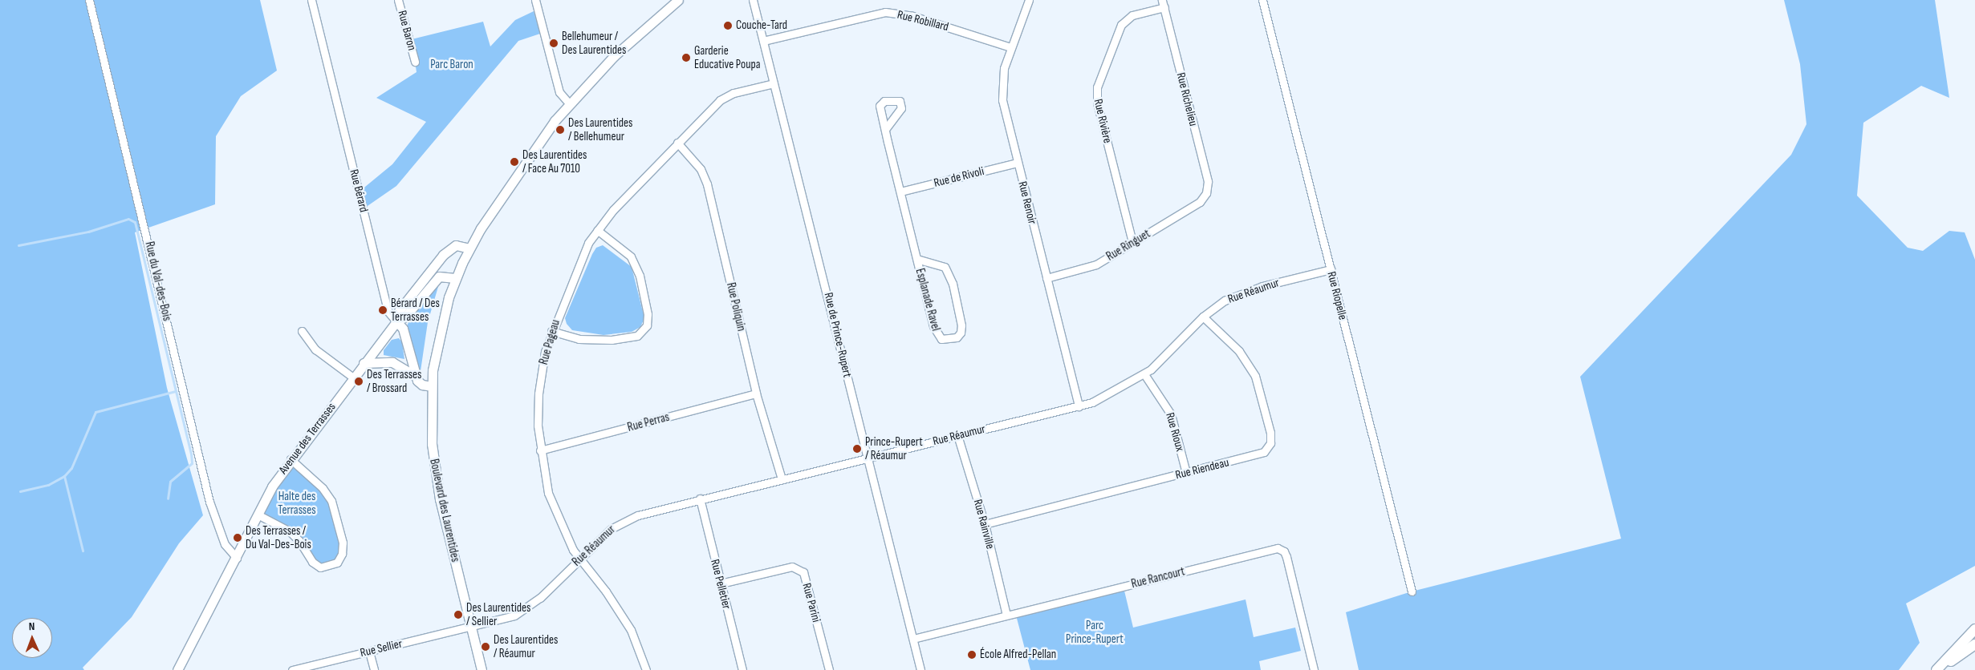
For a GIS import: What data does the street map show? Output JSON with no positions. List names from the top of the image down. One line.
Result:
{"streets":{"street":["Rue Robillard","Rue Baron","Rue Richelieu","Rue Rivière","Rue de Rivoli","Rue Bérard","Rue Renoir","Rue Ringuet","Rue du Val-des-Bois","Rue Réaumur","Rue Riopelle","Esplanade Ravel","Rue Poliquin","Rue de Prince-Rupert","Rue Pageau","Rue Perras","Rue Rioux","Avenue des Terrasses","Rue Riendeau","Boulevard des Laurentides","Rue Rainville","Rue Rancourt","Rue Pelletier","Rue Parini","Rue Sellier"]},"crossings":[["Rue Robillard","Rue Renoir"],["Rue Robillard","Rue de Prince-Rupert"],["Rue Richelieu","Rue Rivière"],["Rue Richelieu","Rue Ringuet"],["Rue Rivière","Rue Ringuet"],["Rue de Rivoli","Rue Renoir"],["Rue de Rivoli","Esplanade Ravel"],["Rue Bérard","Avenue des Terrasses"],["Rue Renoir","Rue Ringuet"],["Rue Renoir","Rue Réaumur"],["Rue du Val-des-Bois","Avenue des Terrasses"],["Rue Réaumur","Rue Riopelle"],["Rue Réaumur","Rue Poliquin"],["Rue Réaumur","Rue de Prince-Rupert"],["Rue Réaumur","Rue Pageau"],["Rue Réaumur","Rue Rioux"],["Rue Réaumur","Rue Riendeau"],["Rue Réaumur","Boulevard des Laurentides"],["Rue Réaumur","Rue Rainville"],["Rue Réaumur","Rue Pelletier"],["Rue Réaumur","Rue Sellier"],["Rue Poliquin","Rue Pageau"],["Rue Poliquin","Rue Perras"],["Rue de Prince-Rupert","Rue Pageau"],["Rue de Prince-Rupert","Rue Rancourt"],["Rue Pageau","Rue Perras"],["Rue Rioux","Rue Riendeau"],["Avenue des Terrasses","Boulevard des Laurentides"],["Rue Riendeau","Rue Rainville"],["Boulevard des Laurentides","Rue Sellier"],["Rue Rainville","Rue Rancourt"],["Rue Pelletier","Rue Parini"]],"parks":["Parc Baron","Halte des Terrasses","Parc Prince-Rupert"],"places":["Couche-Tard","Bellehumeur / Des Laurentides","Garderie Educative Poupa","Des Laurentides / Bellehumeur","Des Laurentides / Face Au 7010","Bérard / Des Terrasses","Des Terrasses / Brossard","Prince-Rupert / Réaumur","Des Terrasses / Du Val-Des-Bois","Des Laurentides / Sellier","Des Laurentides / Réaumur","École Alfred-Pellan"],"north":"top"}
